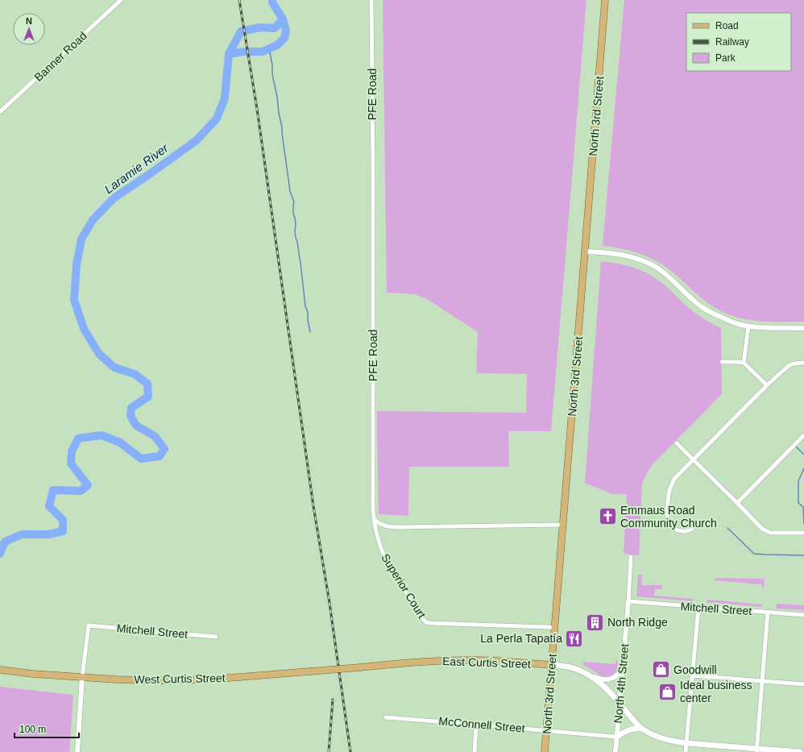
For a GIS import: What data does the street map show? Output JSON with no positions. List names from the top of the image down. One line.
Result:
{"streets":{"main road":["North 3rd Street","East Curtis Street","West Curtis Street"],"street":["Banner Road","PFE Road","Superior Court","Mitchell Street","North 4th Street","McConnell Street"]},"crossings":[["PFE Road","Superior Court"],["North 3rd Street","Superior Court"],["North 3rd Street","East Curtis Street"],["North 3rd Street","McConnell Street"],["Mitchell Street","West Curtis Street"],["Mitchell Street","North 4th Street"],["East Curtis Street","West Curtis Street"],["East Curtis Street","North 4th Street"],["North 4th Street","McConnell Street"]],"water":["Laramie River"],"places":{"church":["Emmaus Road Community Church"],"building":["North Ridge"],"restaurant":["La Perla Tapatía"],"shop":["Goodwill","Ideal business center"]},"legend":["Road","Railway","Park"],"scale_bar":"100 m","north":"top"}
